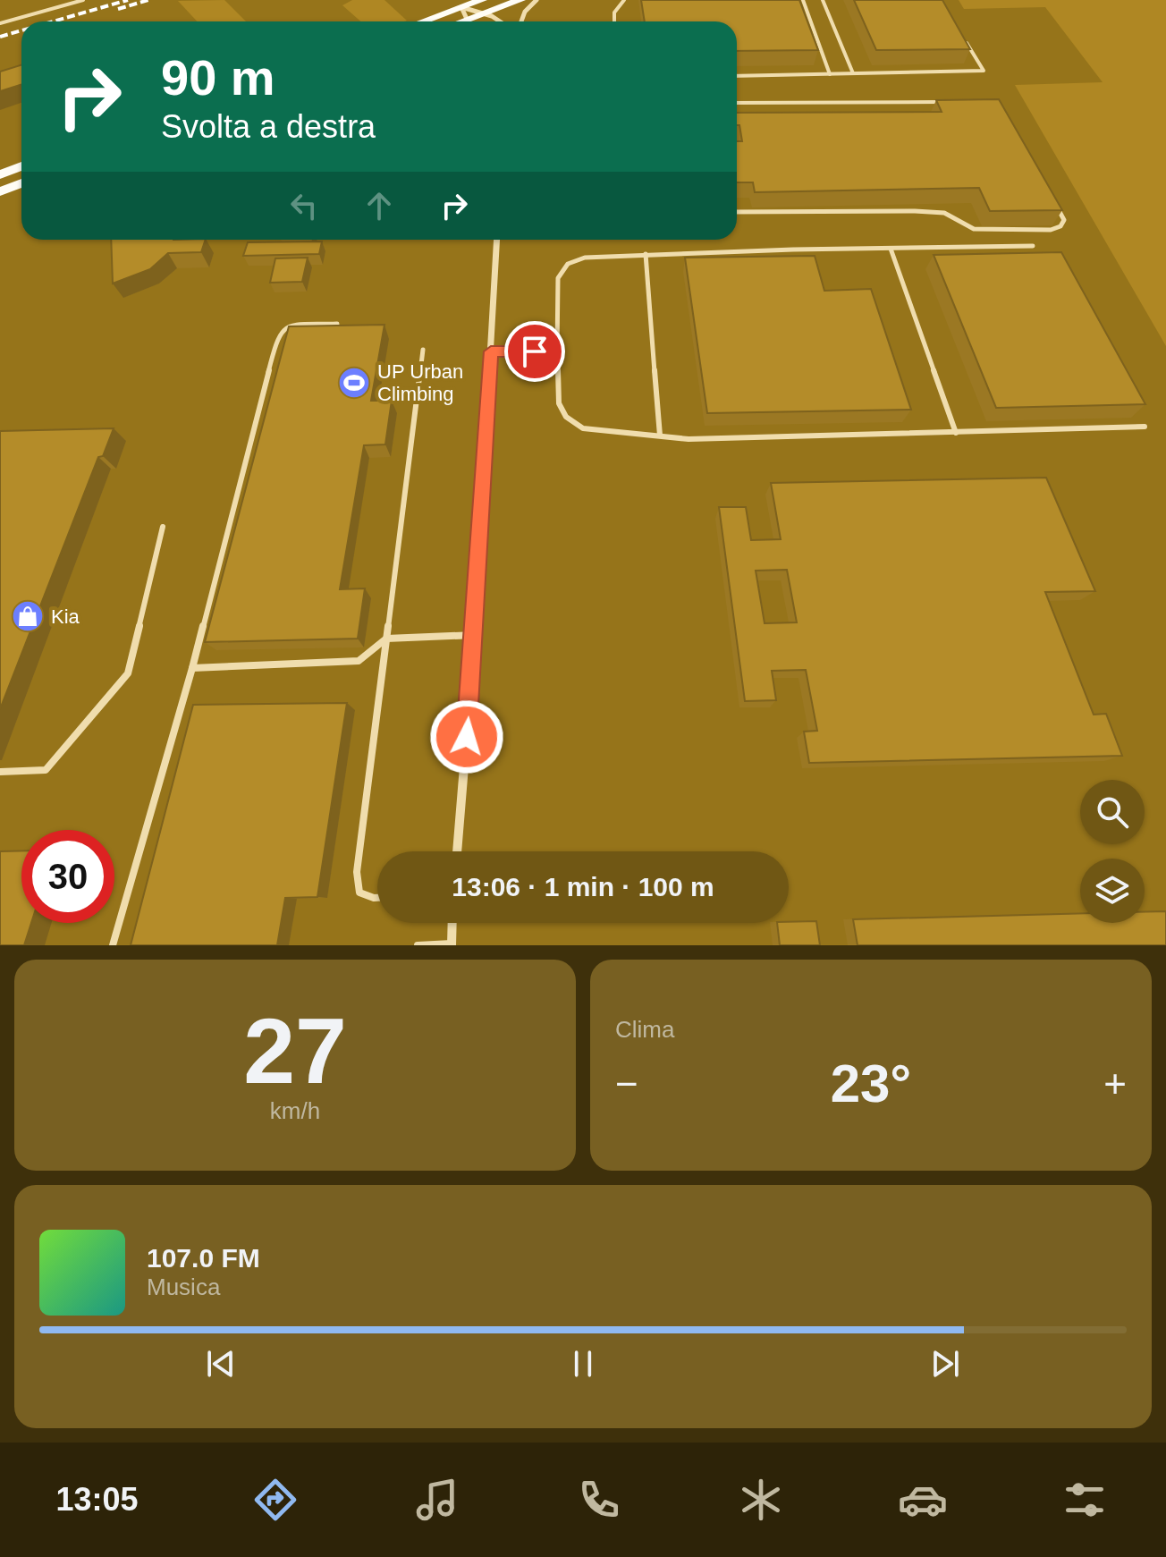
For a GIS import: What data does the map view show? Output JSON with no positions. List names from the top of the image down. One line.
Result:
{"places":{"sports":["UP Urban Climbing"],"shop":["Kia"]},"page":{"turn":["90 m","Svolta a destra"],"limit":"30","trip":"13:06 · 1 min · 100 m","tile":[["27","km/h"],"Clima"],"heat":["−","23°","+"],"song":["107.0 FM","Musica"],"tabs":"13:05"}}
